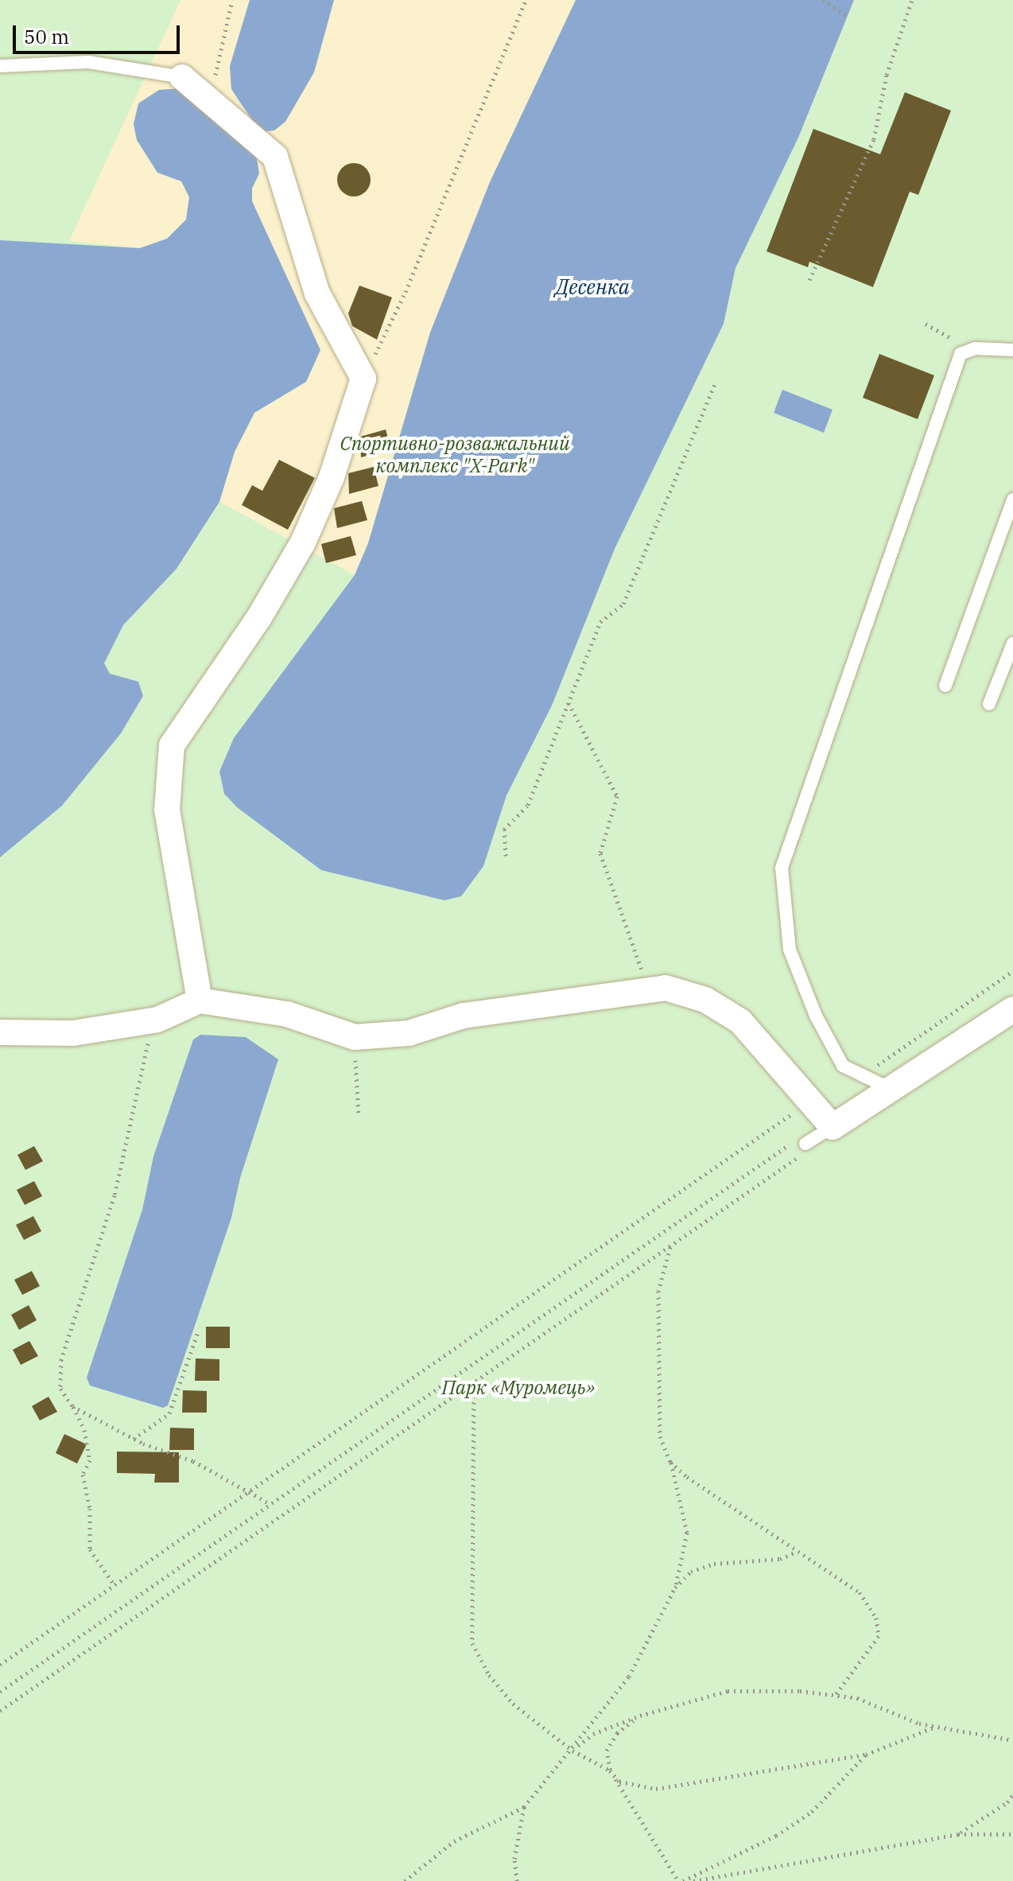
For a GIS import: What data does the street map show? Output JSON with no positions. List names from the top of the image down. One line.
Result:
{"water":["Десенка"],"parks":["Спортивно-розважальний комплекс \"Х-Park\"","Парк «Муромець»"],"scale_bar":"50 m"}
